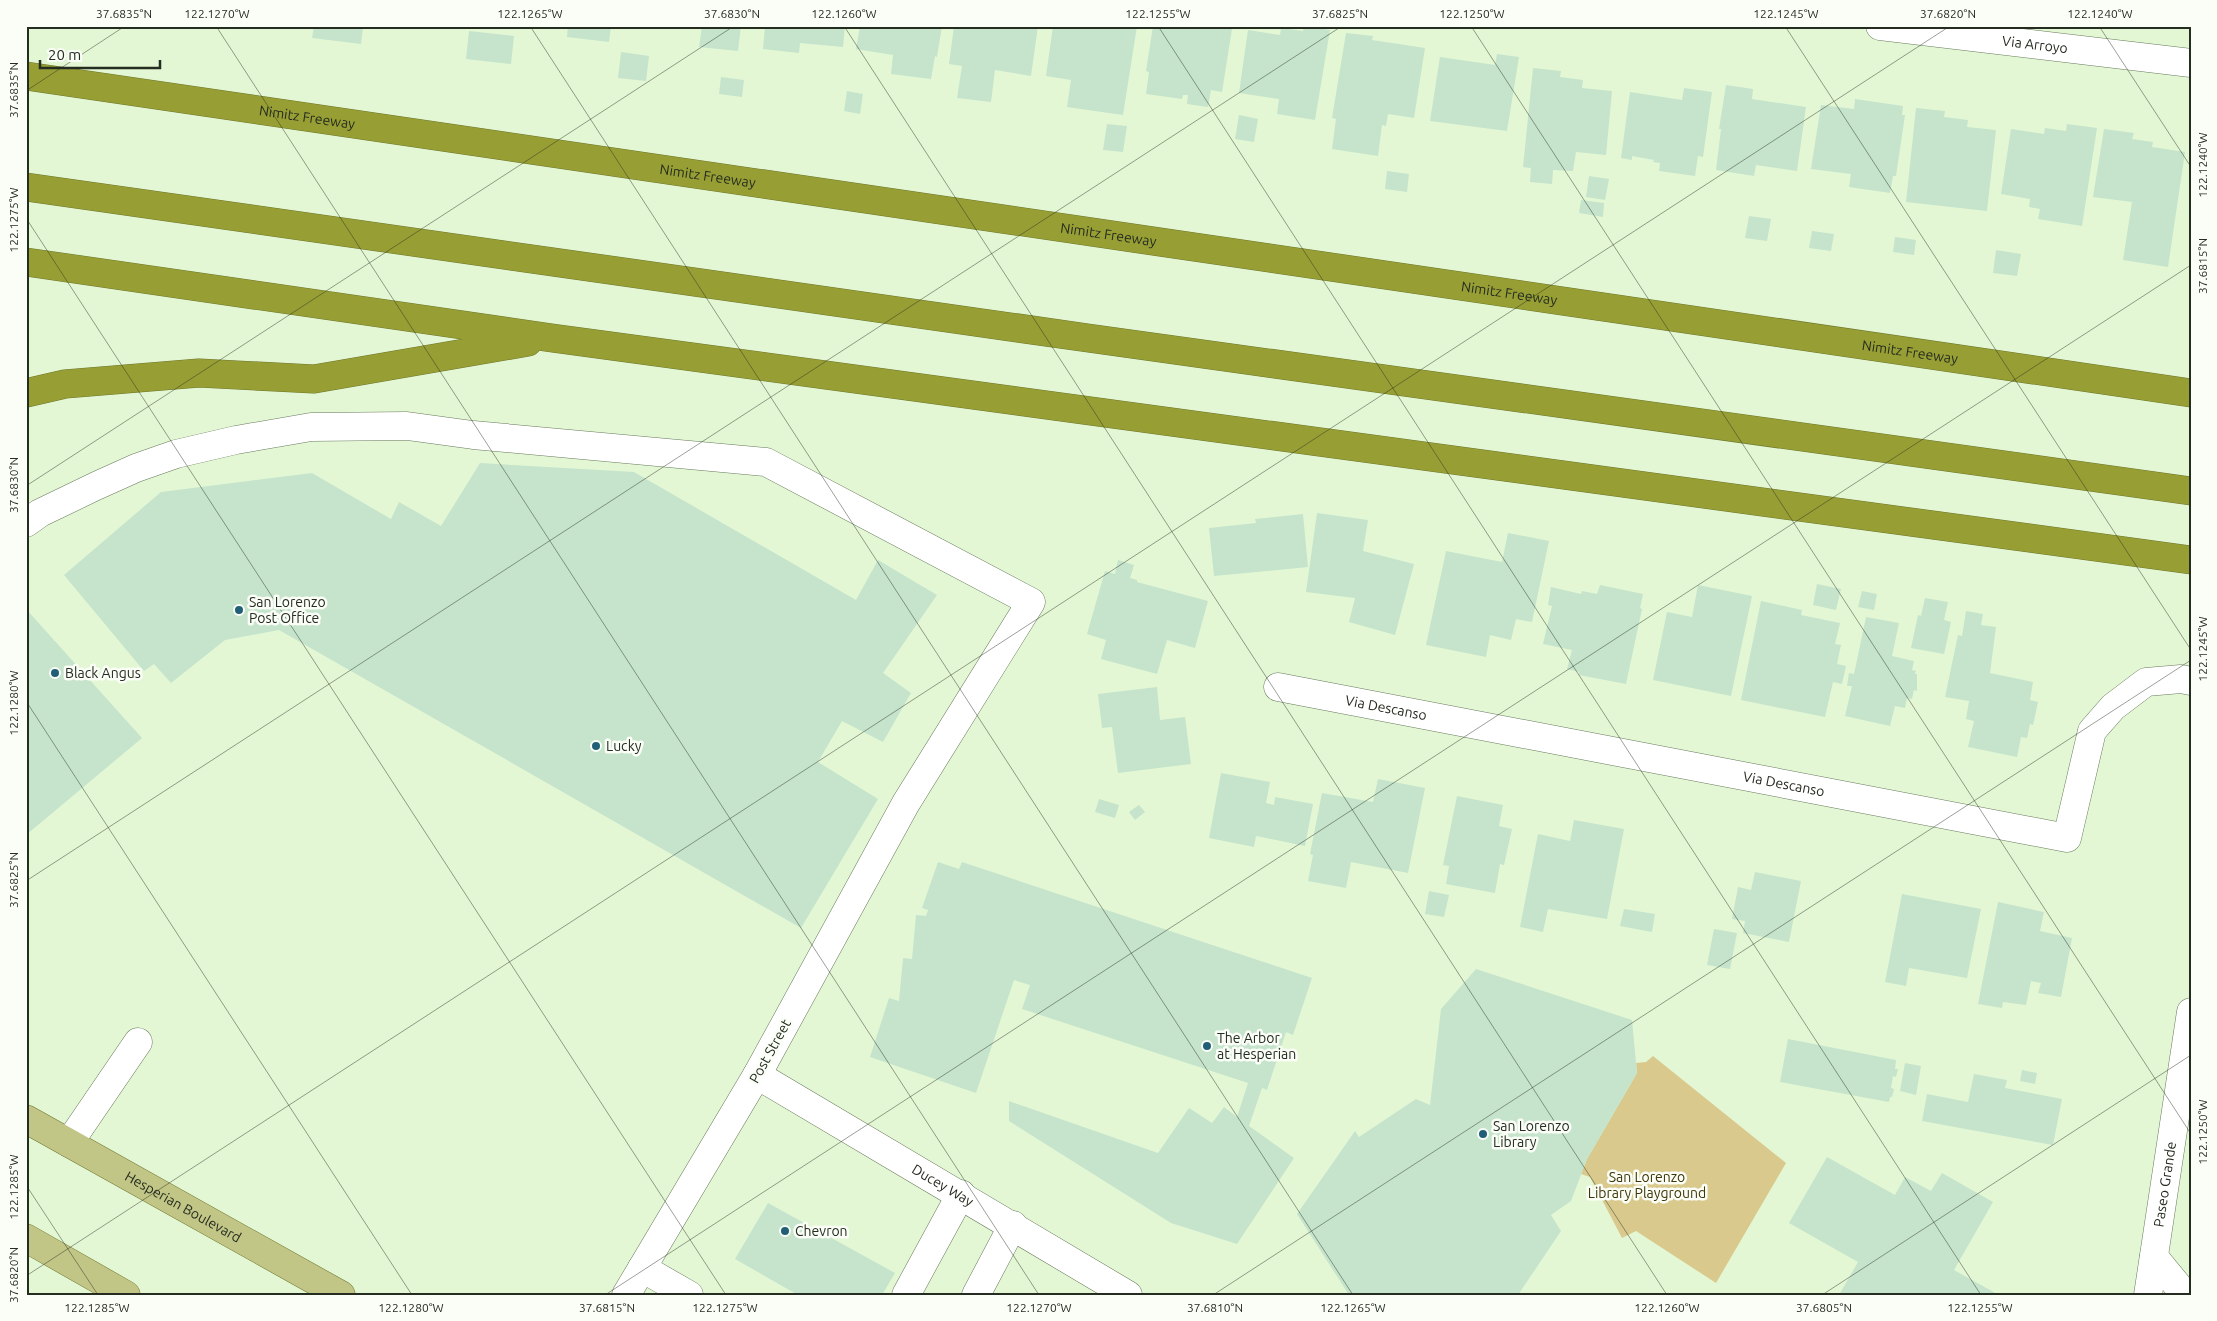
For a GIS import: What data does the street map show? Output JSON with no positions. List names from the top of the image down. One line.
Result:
{"streets":{"highway":["Nimitz Freeway"],"main road":["Hesperian Boulevard"],"street":["Via Arroyo","Via Descanso","Post Street","Paseo Grande","Ducey Way"]},"crossings":[["Post Street","Ducey Way"]],"parks":["San Lorenzo Library Playground"],"places":["San Lorenzo Post Office","Black Angus","Lucky","The Arbor at Hesperian","San Lorenzo Library","Chevron"],"scale_bar":"20 m","coordinates":["37.6835°N","122.1270°W","122.1265°W","37.6830°N","122.1260°W","122.1255°W","37.6825°N","122.1250°W","122.1245°W","37.6820°N","122.1240°W","122.1275°W","37.6815°N","122.1280°W","122.1285°W","37.6810°N","37.6805°N"]}
